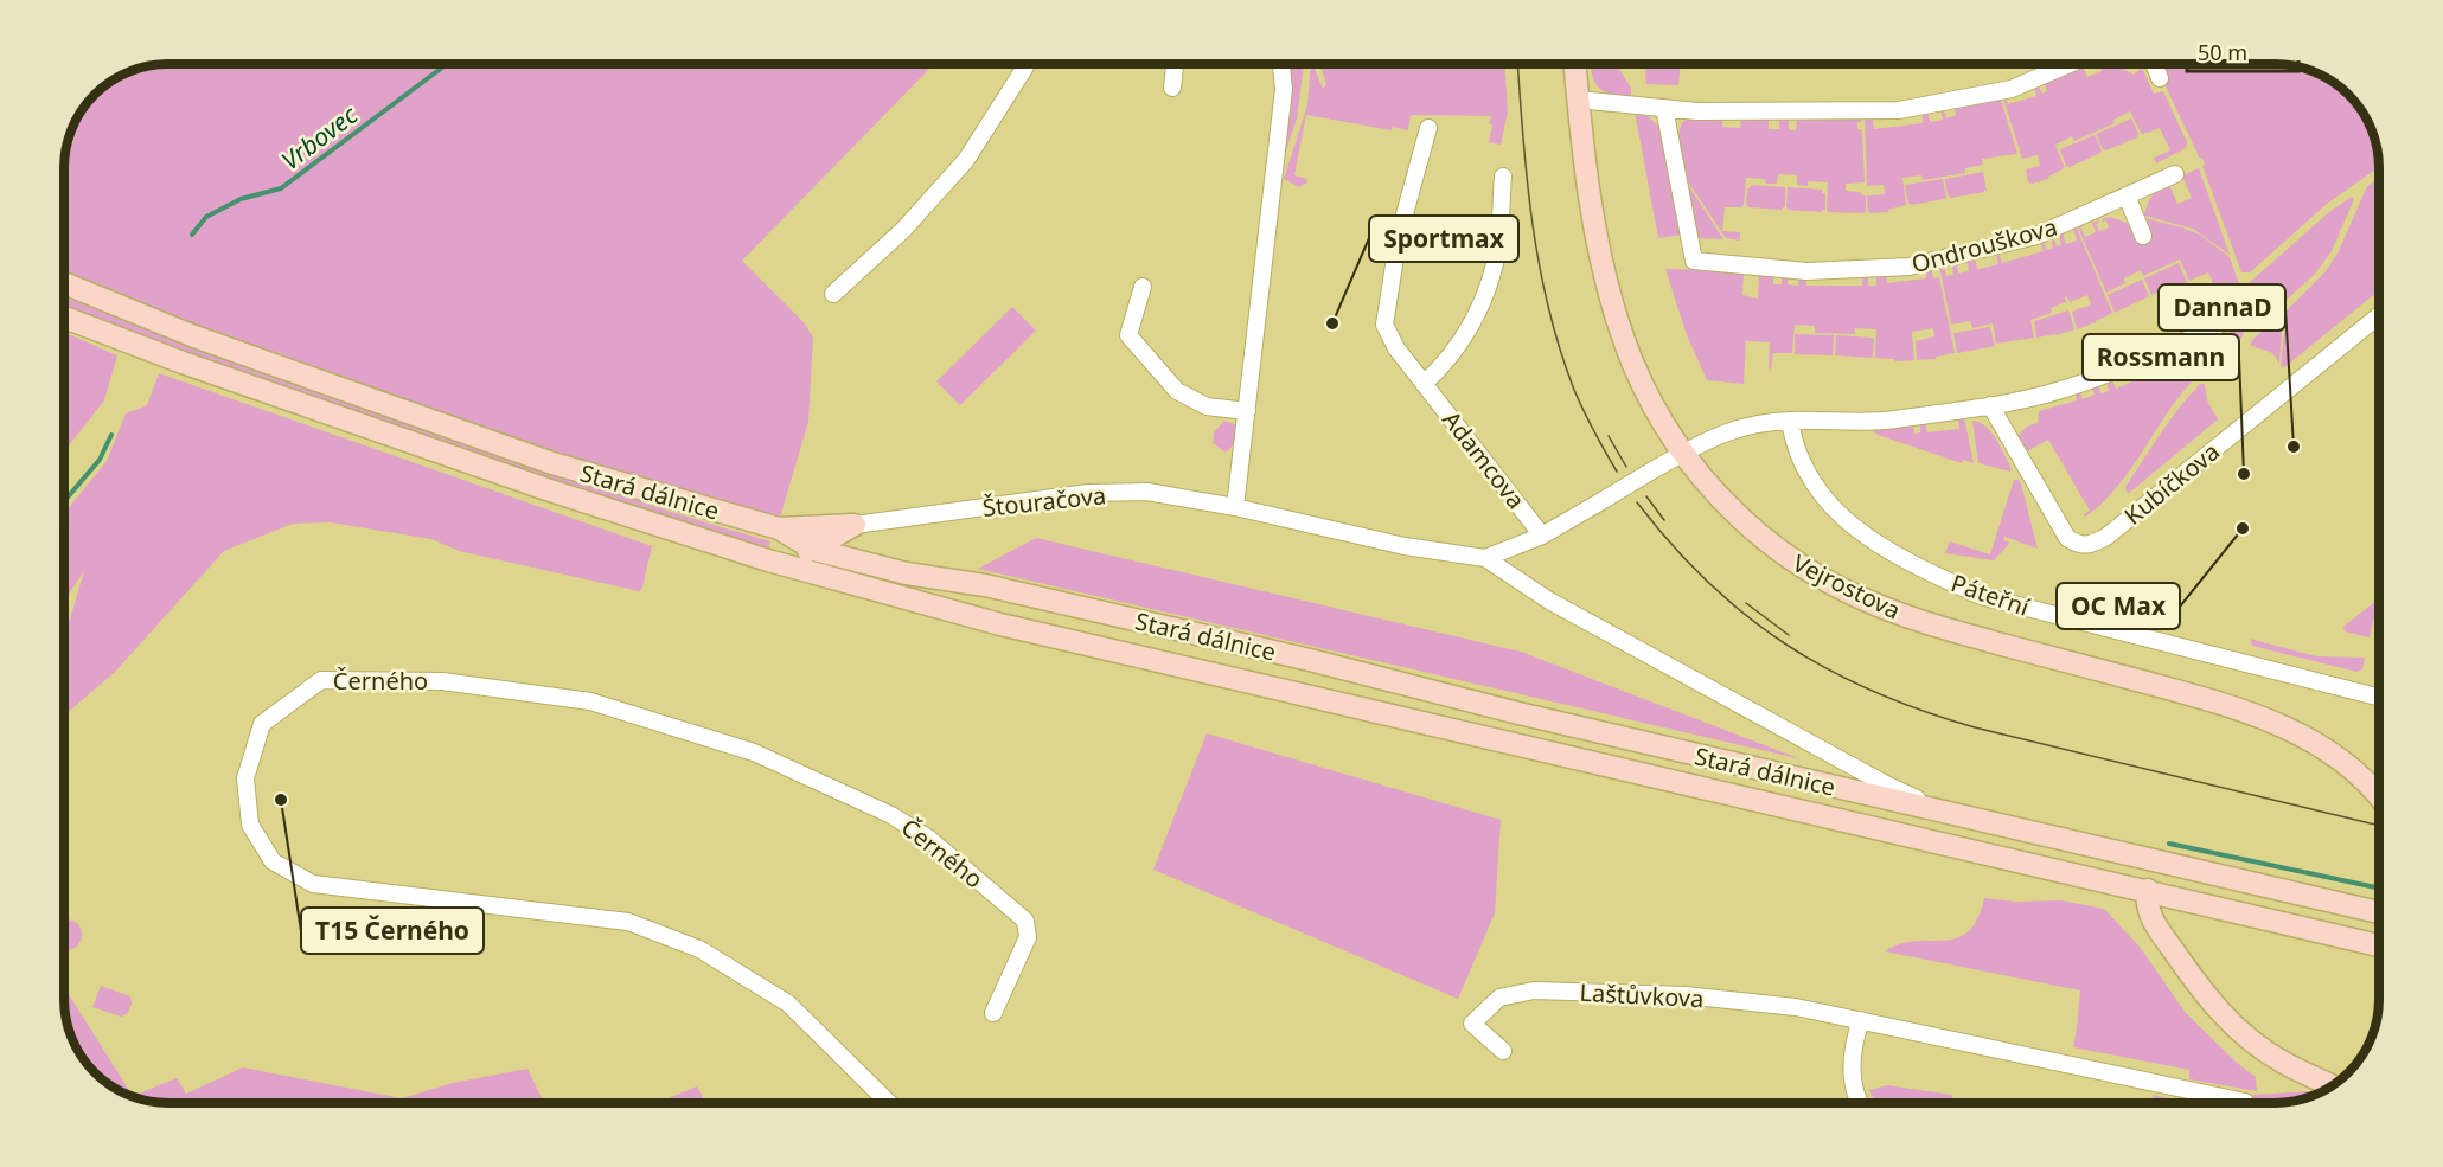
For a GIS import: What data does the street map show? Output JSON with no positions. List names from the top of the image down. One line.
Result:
{"streets":{"main road":["Stará dálnice","Vejrostova"],"street":["Ondrouškova","Adamcova","Kubíčkova","Štouračova","Páteřní","Černého","Laštůvkova"]},"water":["Vrbovec"],"places":["Sportmax","DannaD","Rossmann","OC Max","T15 Černého"],"scale_bar":"50 m"}
